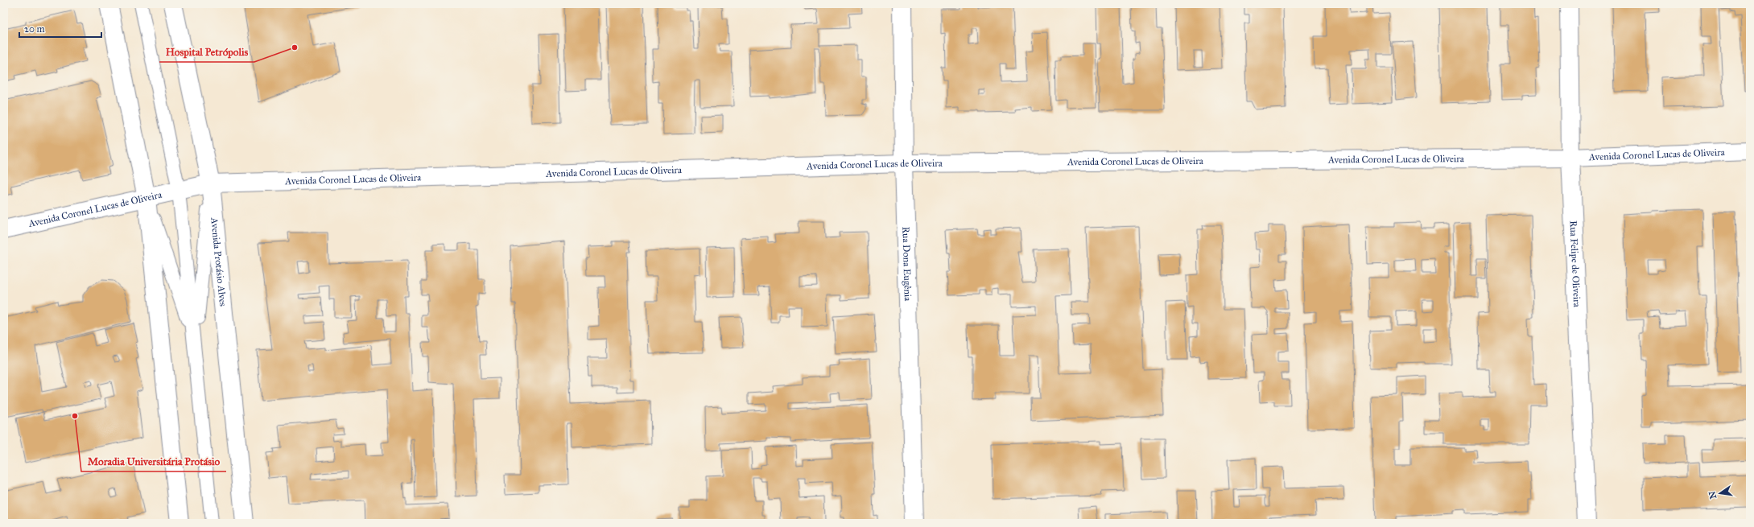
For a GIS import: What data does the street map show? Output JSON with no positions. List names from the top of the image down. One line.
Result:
{"streets":{"street":["Avenida Coronel Lucas de Oliveira","Avenida Protásio Alves","Rua Dona Eugênia","Rua Felipe de Oliveira"]},"crossings":[["Avenida Coronel Lucas de Oliveira","Avenida Protásio Alves"],["Avenida Coronel Lucas de Oliveira","Rua Dona Eugênia"],["Avenida Coronel Lucas de Oliveira","Rua Felipe de Oliveira"]],"places":["Hospital Petrópolis","Moradia Universitária Protásio"],"scale_bar":"20 m","north":"left"}
